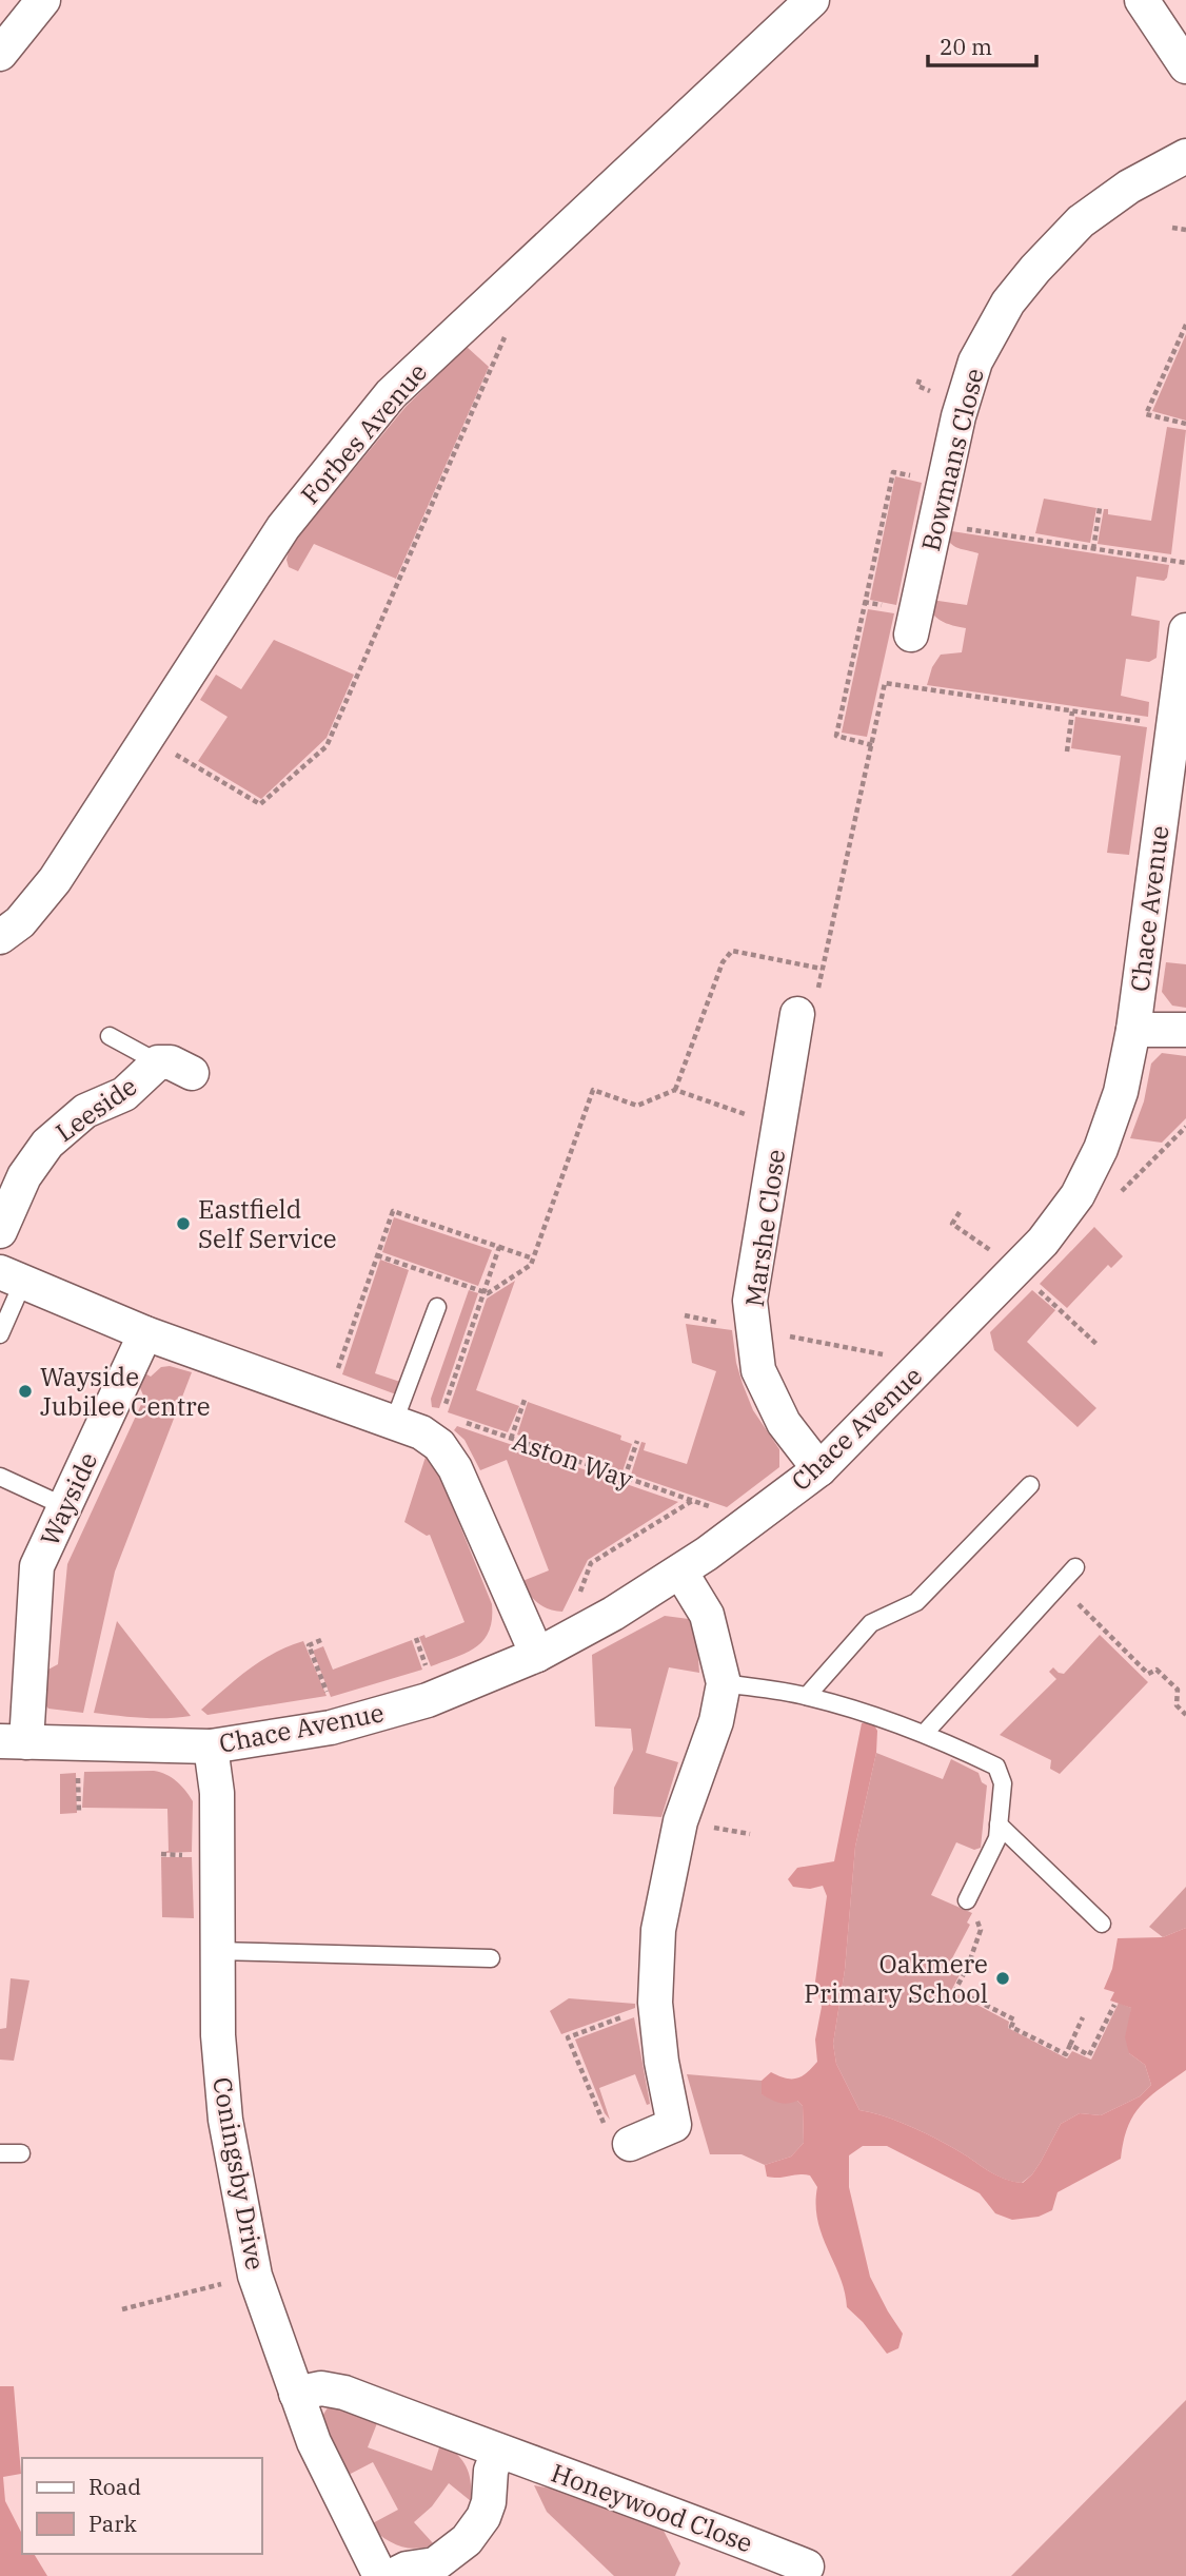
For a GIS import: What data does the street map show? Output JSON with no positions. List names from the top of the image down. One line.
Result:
{"streets":{"street":["Forbes Avenue","Bowmans Close","Chace Avenue","Leeside","Marshe Close","Wayside","Coningsby Drive","Honeywood Close"],"path":["Aston Way"]},"crossings":[["Chace Avenue","Marshe Close"],["Chace Avenue","Wayside"],["Chace Avenue","Coningsby Drive"],["Coningsby Drive","Honeywood Close"]],"places":["Eastfield Self Service","Wayside Jubilee Centre","Oakmere Primary School"],"legend":["Road","Park"],"scale_bar":"20 m"}
